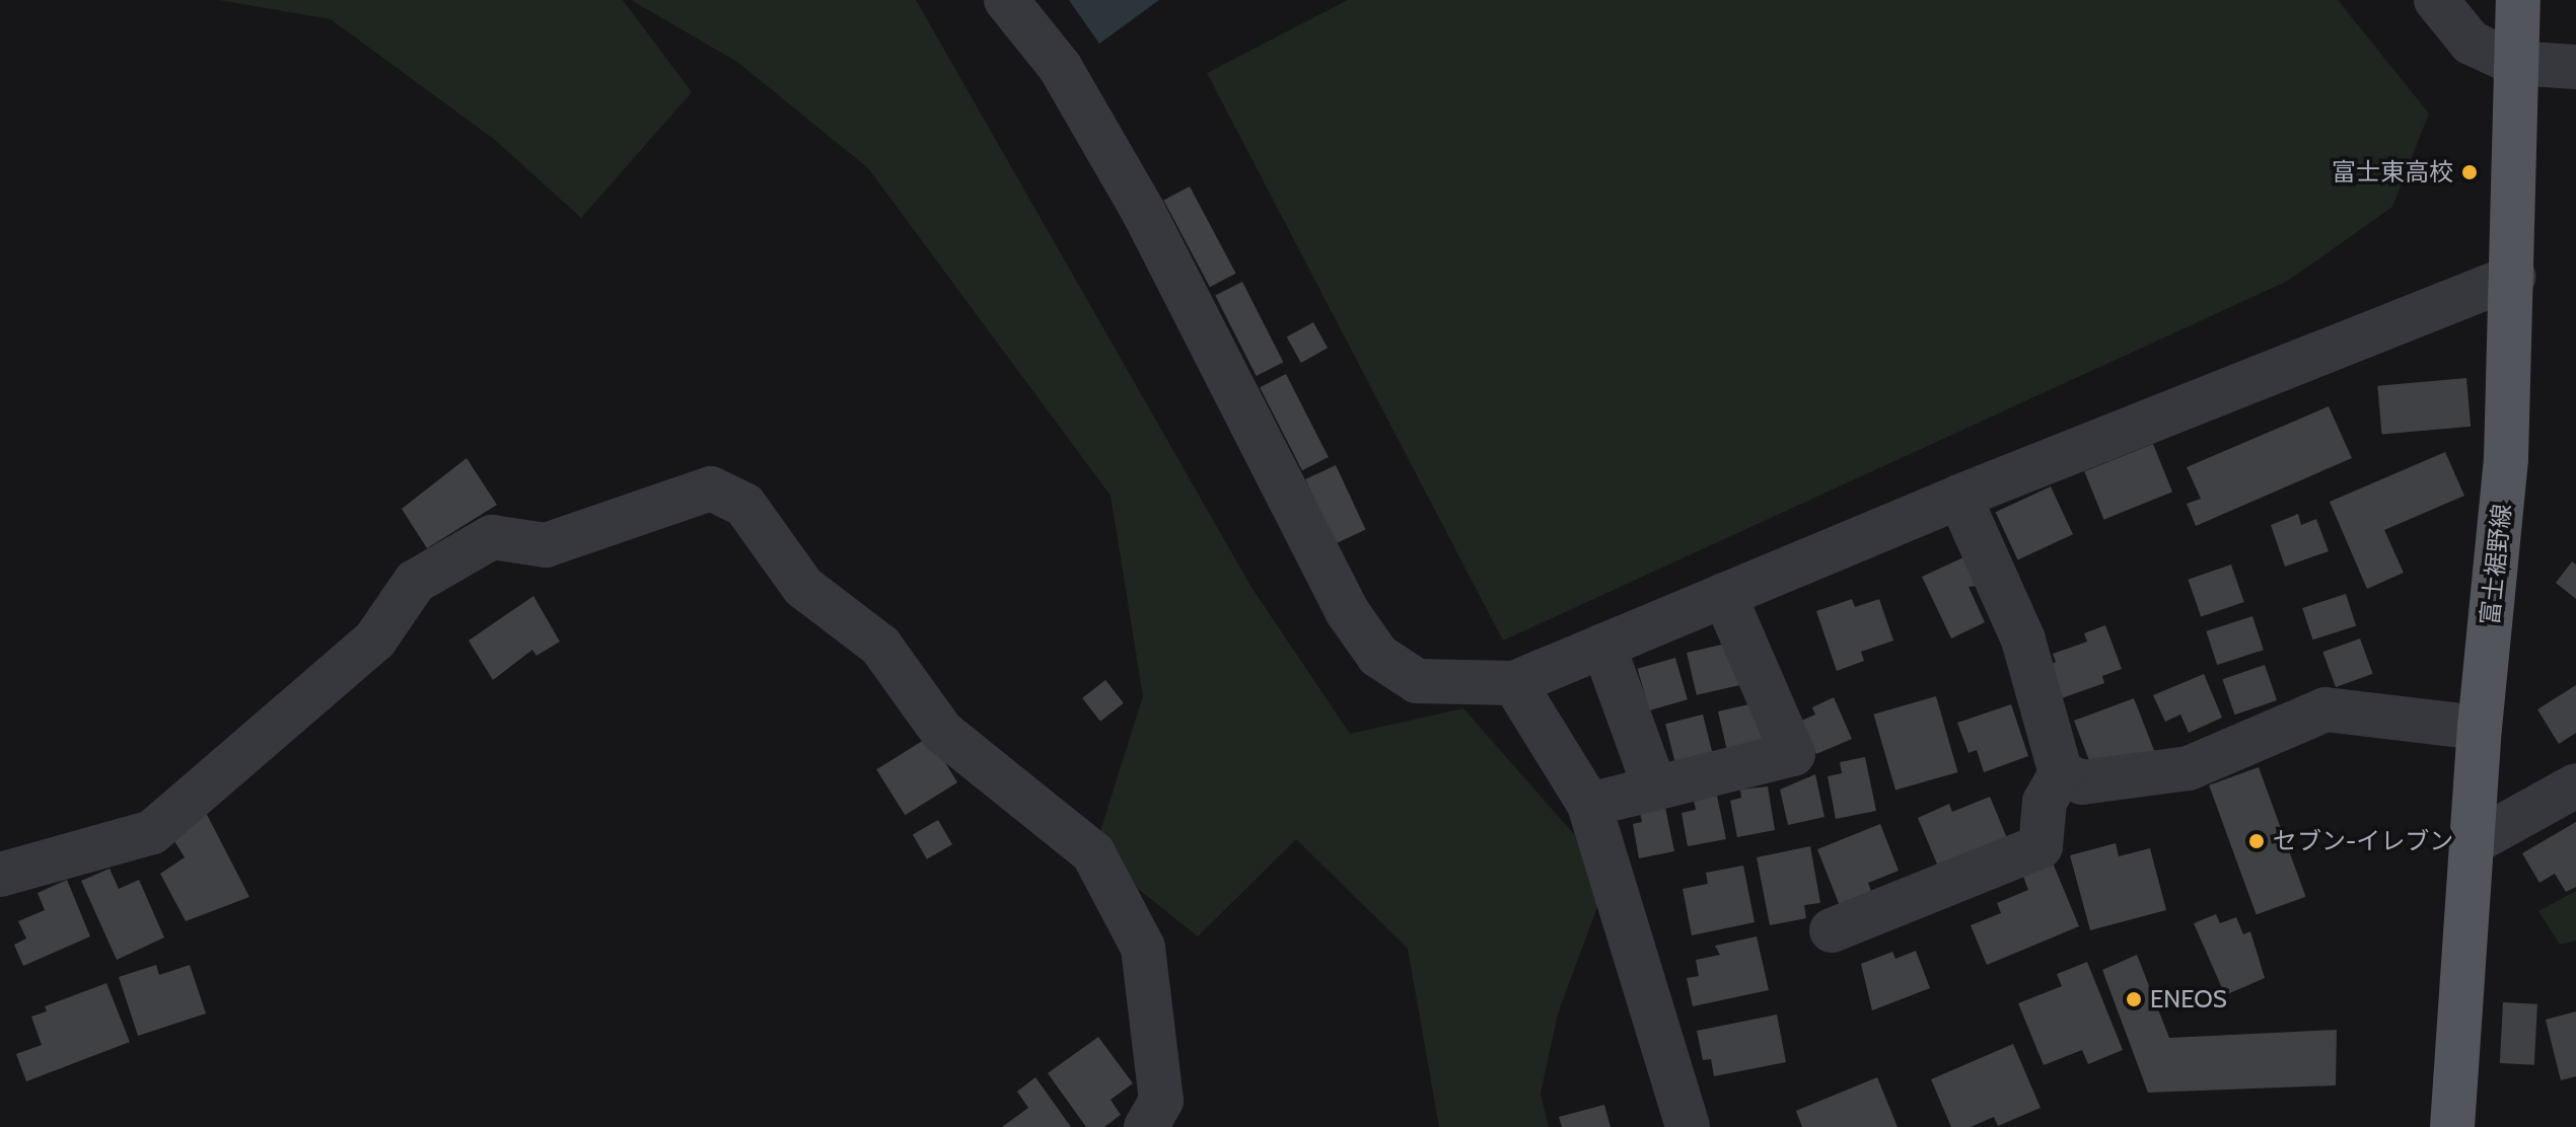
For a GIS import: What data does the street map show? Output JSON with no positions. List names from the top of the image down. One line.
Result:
{"streets":{"main road":["富士裾野線"]},"places":["富士東高校","セブン-イレブン","ENEOS"]}
